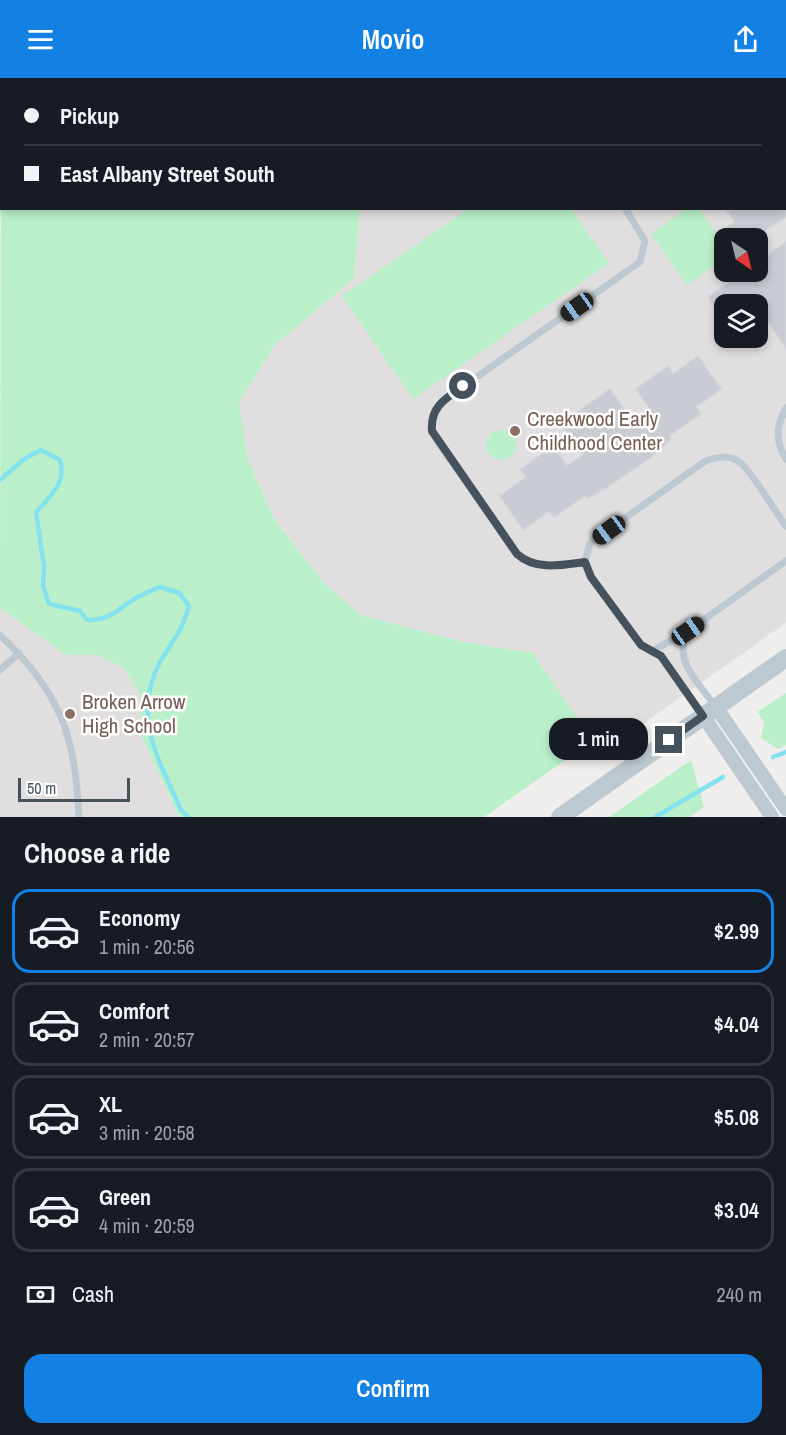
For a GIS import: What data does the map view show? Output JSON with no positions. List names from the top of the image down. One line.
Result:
{"places":["Creekwood Early Childhood Center","Broken Arrow High School"],"scale_bar":"50 m","north":"bottom right","page":{"header":"Movio","banner":["Pickup","East Albany Street South"],"bubble":"1 min","scale":"50 m","heading":"Choose a ride","list":[{"name":"Economy","note":"1 min · 20:56","value":"$2.99"},{"name":"Comfort","note":"2 min · 20:57","value":"$4.04"},{"name":"XL","note":"3 min · 20:58","value":"$5.08"},{"name":"Green","note":"4 min · 20:59","value":"$3.04"}],"pay":["Cash","240 m"],"buttons":"Confirm"}}
